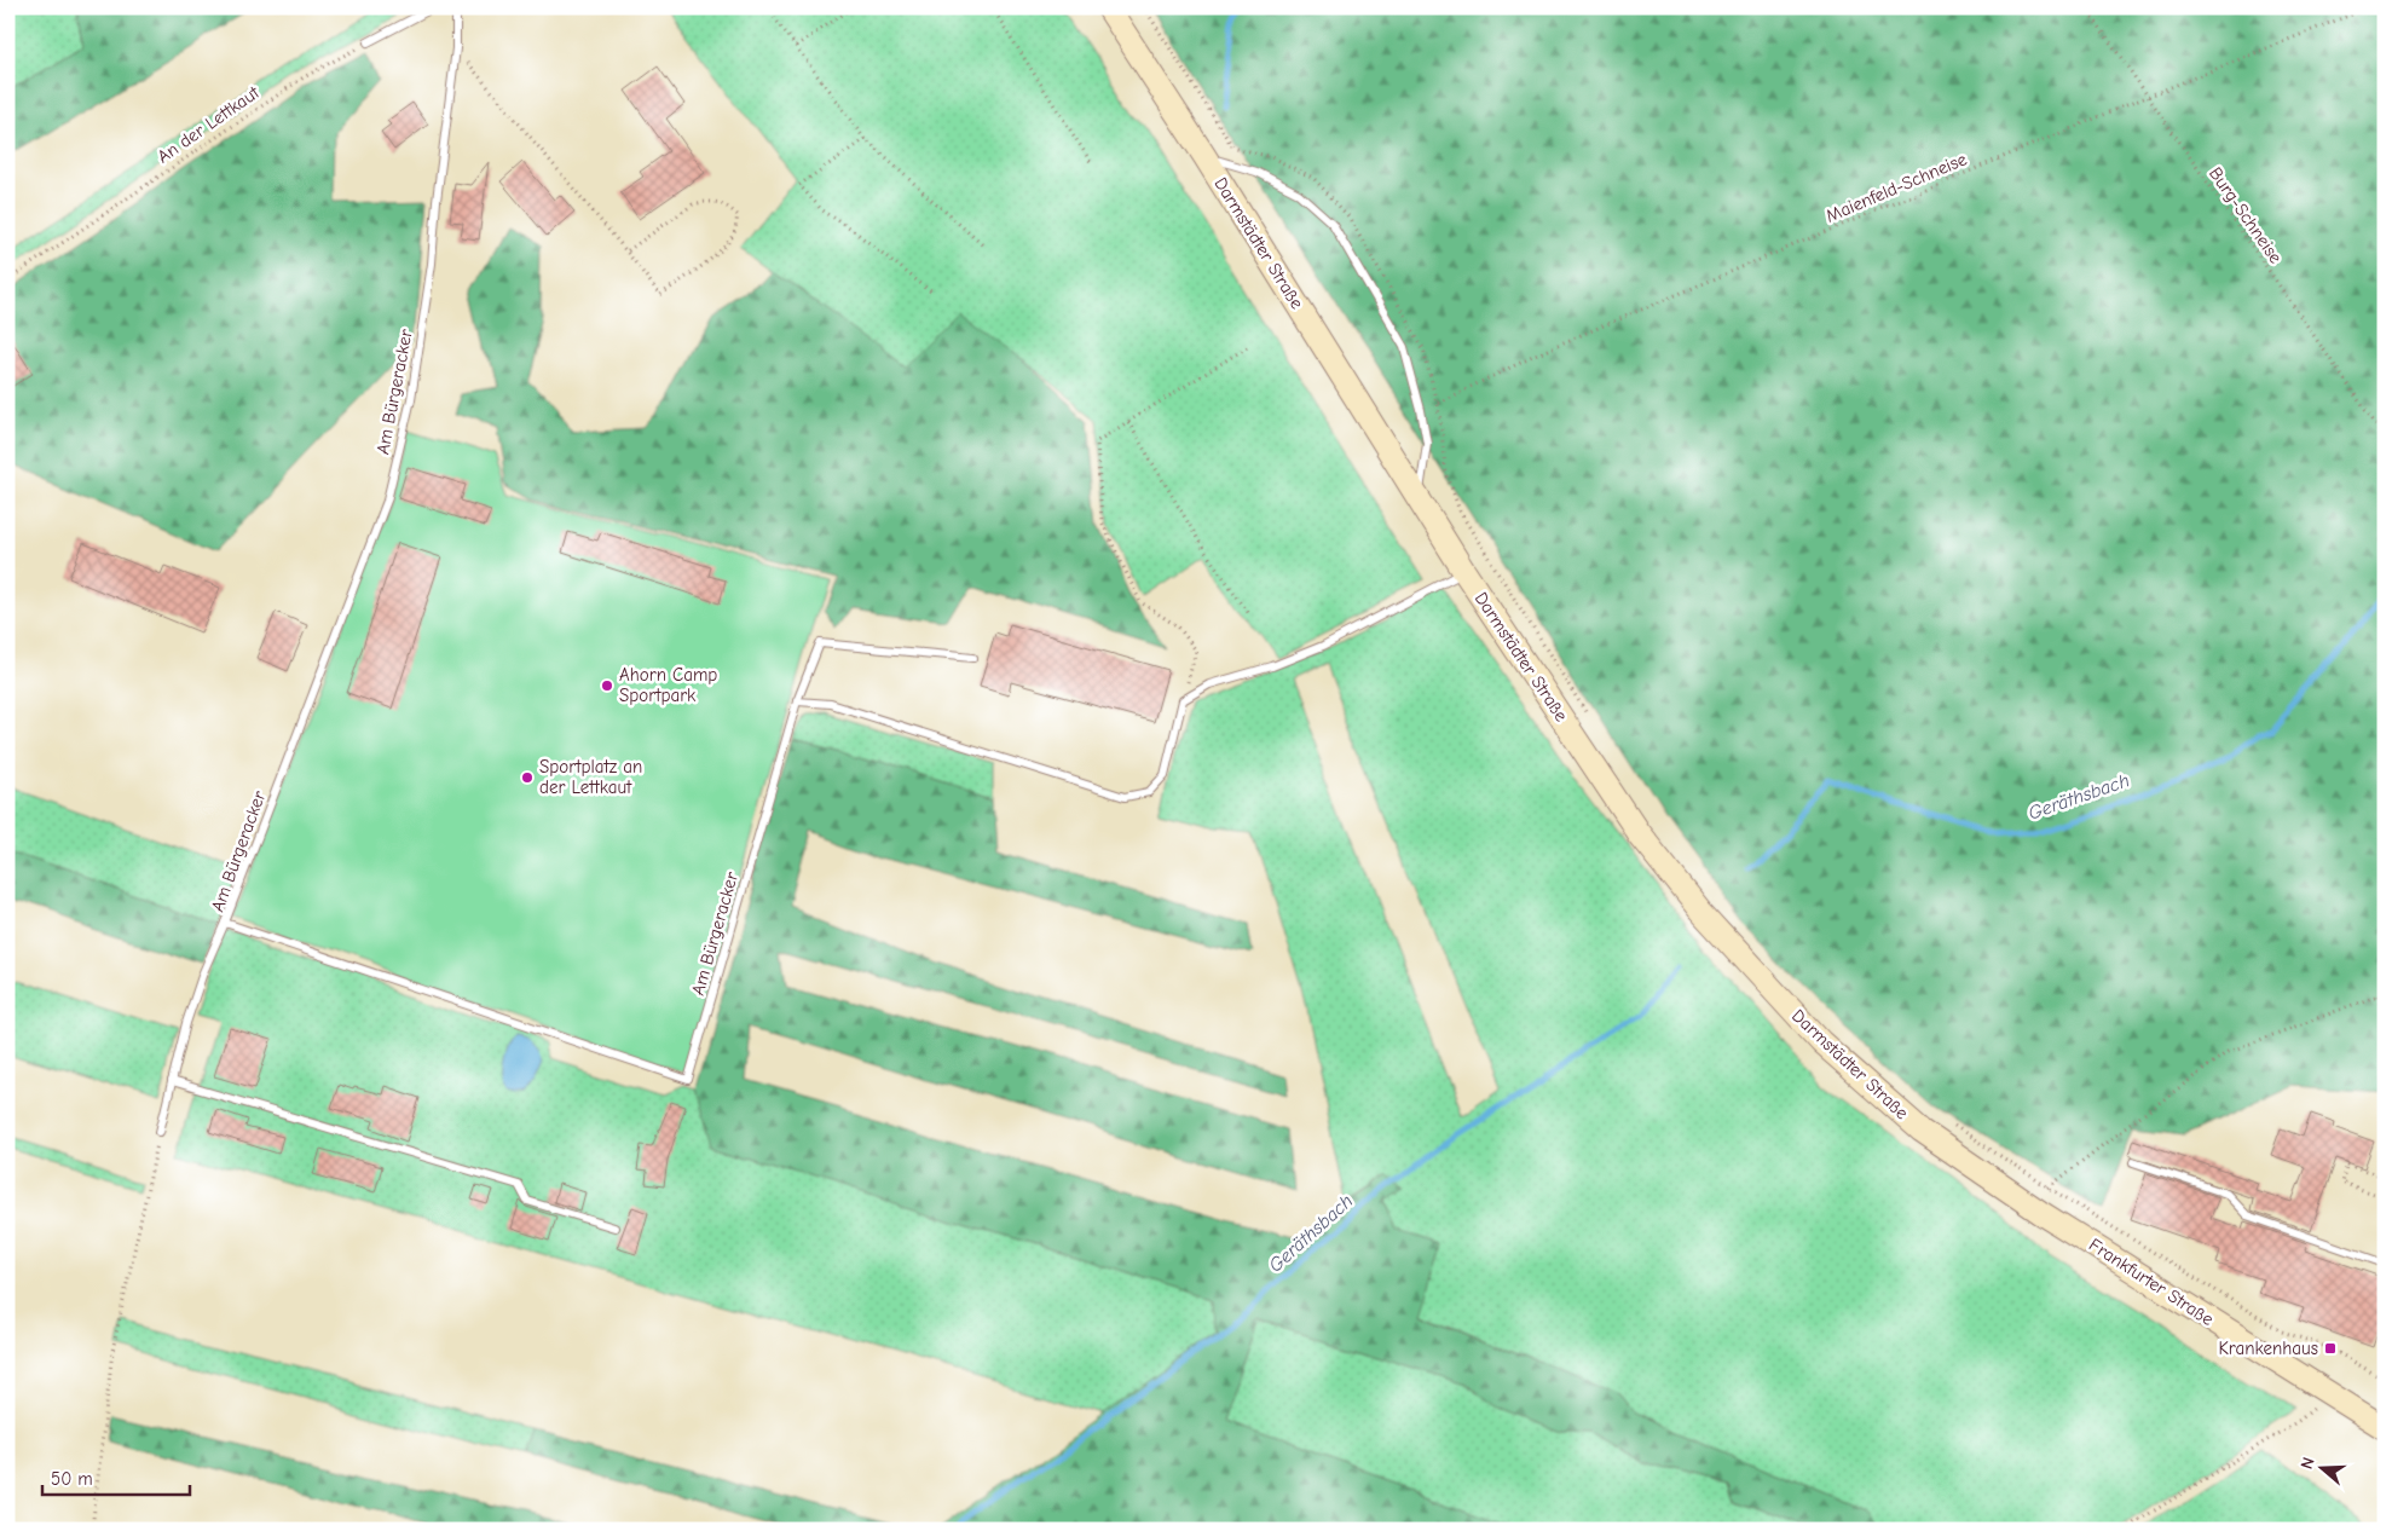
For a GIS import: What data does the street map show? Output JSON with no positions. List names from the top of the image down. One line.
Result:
{"streets":{"main road":["Darmstädter Straße","Frankfurter Straße"],"lane":["Am Bürgeracker"],"path":["An der Lettkaut","Maienfeld-Schneise","Burg-Schneise"]},"crossings":[["Maienfeld-Schneise","Burg-Schneise"],["Darmstädter Straße","Frankfurter Straße"]],"water":["Geräthsbach"],"places":{"other":["Ahorn Camp Sportpark","Sportplatz an der Lettkaut"],"transit":["Krankenhaus"]},"scale_bar":"50 m","north":"left"}
